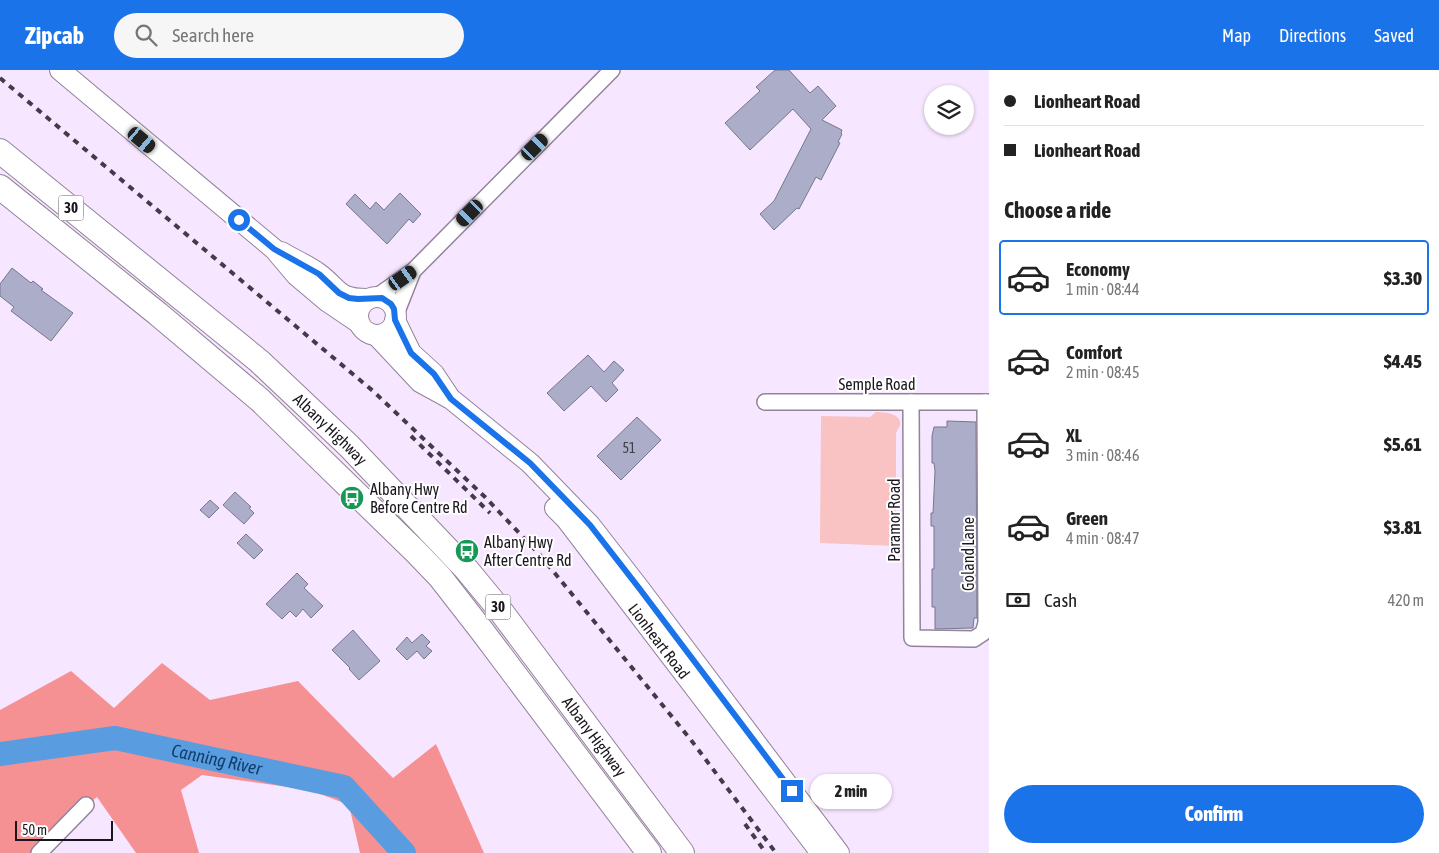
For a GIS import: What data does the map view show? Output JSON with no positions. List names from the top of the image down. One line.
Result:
{"streets":{"highway":["30","Albany Highway"],"main road":["Lionheart Road"],"street":["Semple Road","Paramor Road","Goland Lane"]},"crossings":[["Semple Road","Paramor Road"],["Semple Road","Goland Lane"],["Paramor Road","Goland Lane"]],"water":["Canning River"],"places":{"bus stop":["Albany Hwy Before Centre Rd","Albany Hwy After Centre Rd"]},"house_numbers":["51"],"scale_bar":"50 m","page":{"header":"Zipcab","search":"Search here","nav":["Map","Directions","Saved"],"banner":["Lionheart Road","Lionheart Road"],"heading":"Choose a ride","list":[{"name":"Economy","note":"1 min · 08:44","value":"$3.30"},{"name":"Comfort","note":"2 min · 08:45","value":"$4.45"},{"name":"XL","note":"3 min · 08:46","value":"$5.61"},{"name":"Green","note":"4 min · 08:47","value":"$3.81"}],"pay":["Cash","420 m"],"bubble":"2 min","buttons":"Confirm","scale":"50 m"}}
